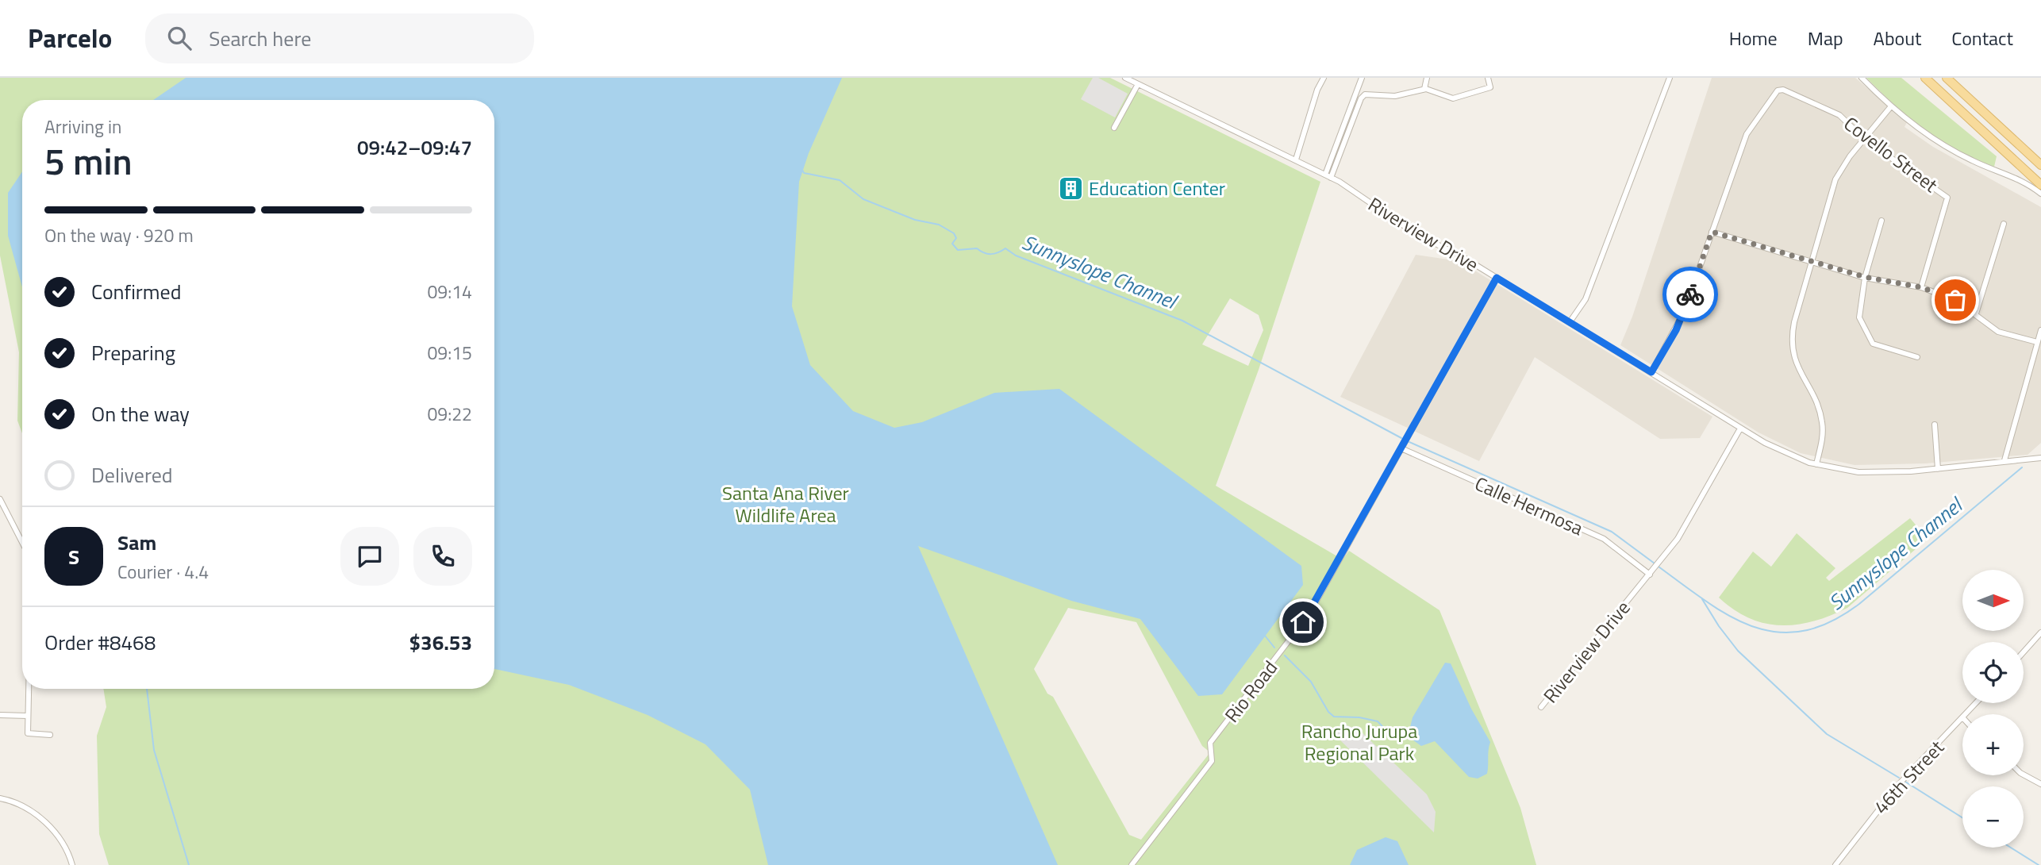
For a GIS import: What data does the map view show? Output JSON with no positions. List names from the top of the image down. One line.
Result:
{"streets":{"street":["Covello Street","Riverview Drive","Calle Hermosa","Rio Road","46th Street"]},"crossings":[["Riverview Drive","Calle Hermosa"],["Riverview Drive","Rio Road"],["Calle Hermosa","Rio Road"]],"water":["Sunnyslope Channel"],"parks":["Santa Ana River Wildlife Area","Rancho Jurupa Regional Park"],"places":{"building":["Education Center"]},"north":"right","page":{"header":"Parcelo","search":"Search here","nav":["Home","Map","About","Contact"],"heading":["5 min","Arriving in","09:42–09:47"],"panel":["Sam","Courier · 4.4","Order #8468","$36.53"],"bar":"On the way · 920 m","list":[["Confirmed","09:14"],["Preparing","09:15"],["On the way","09:22"],"Delivered"],"round":"S","map_buttons":["+","−"]}}
